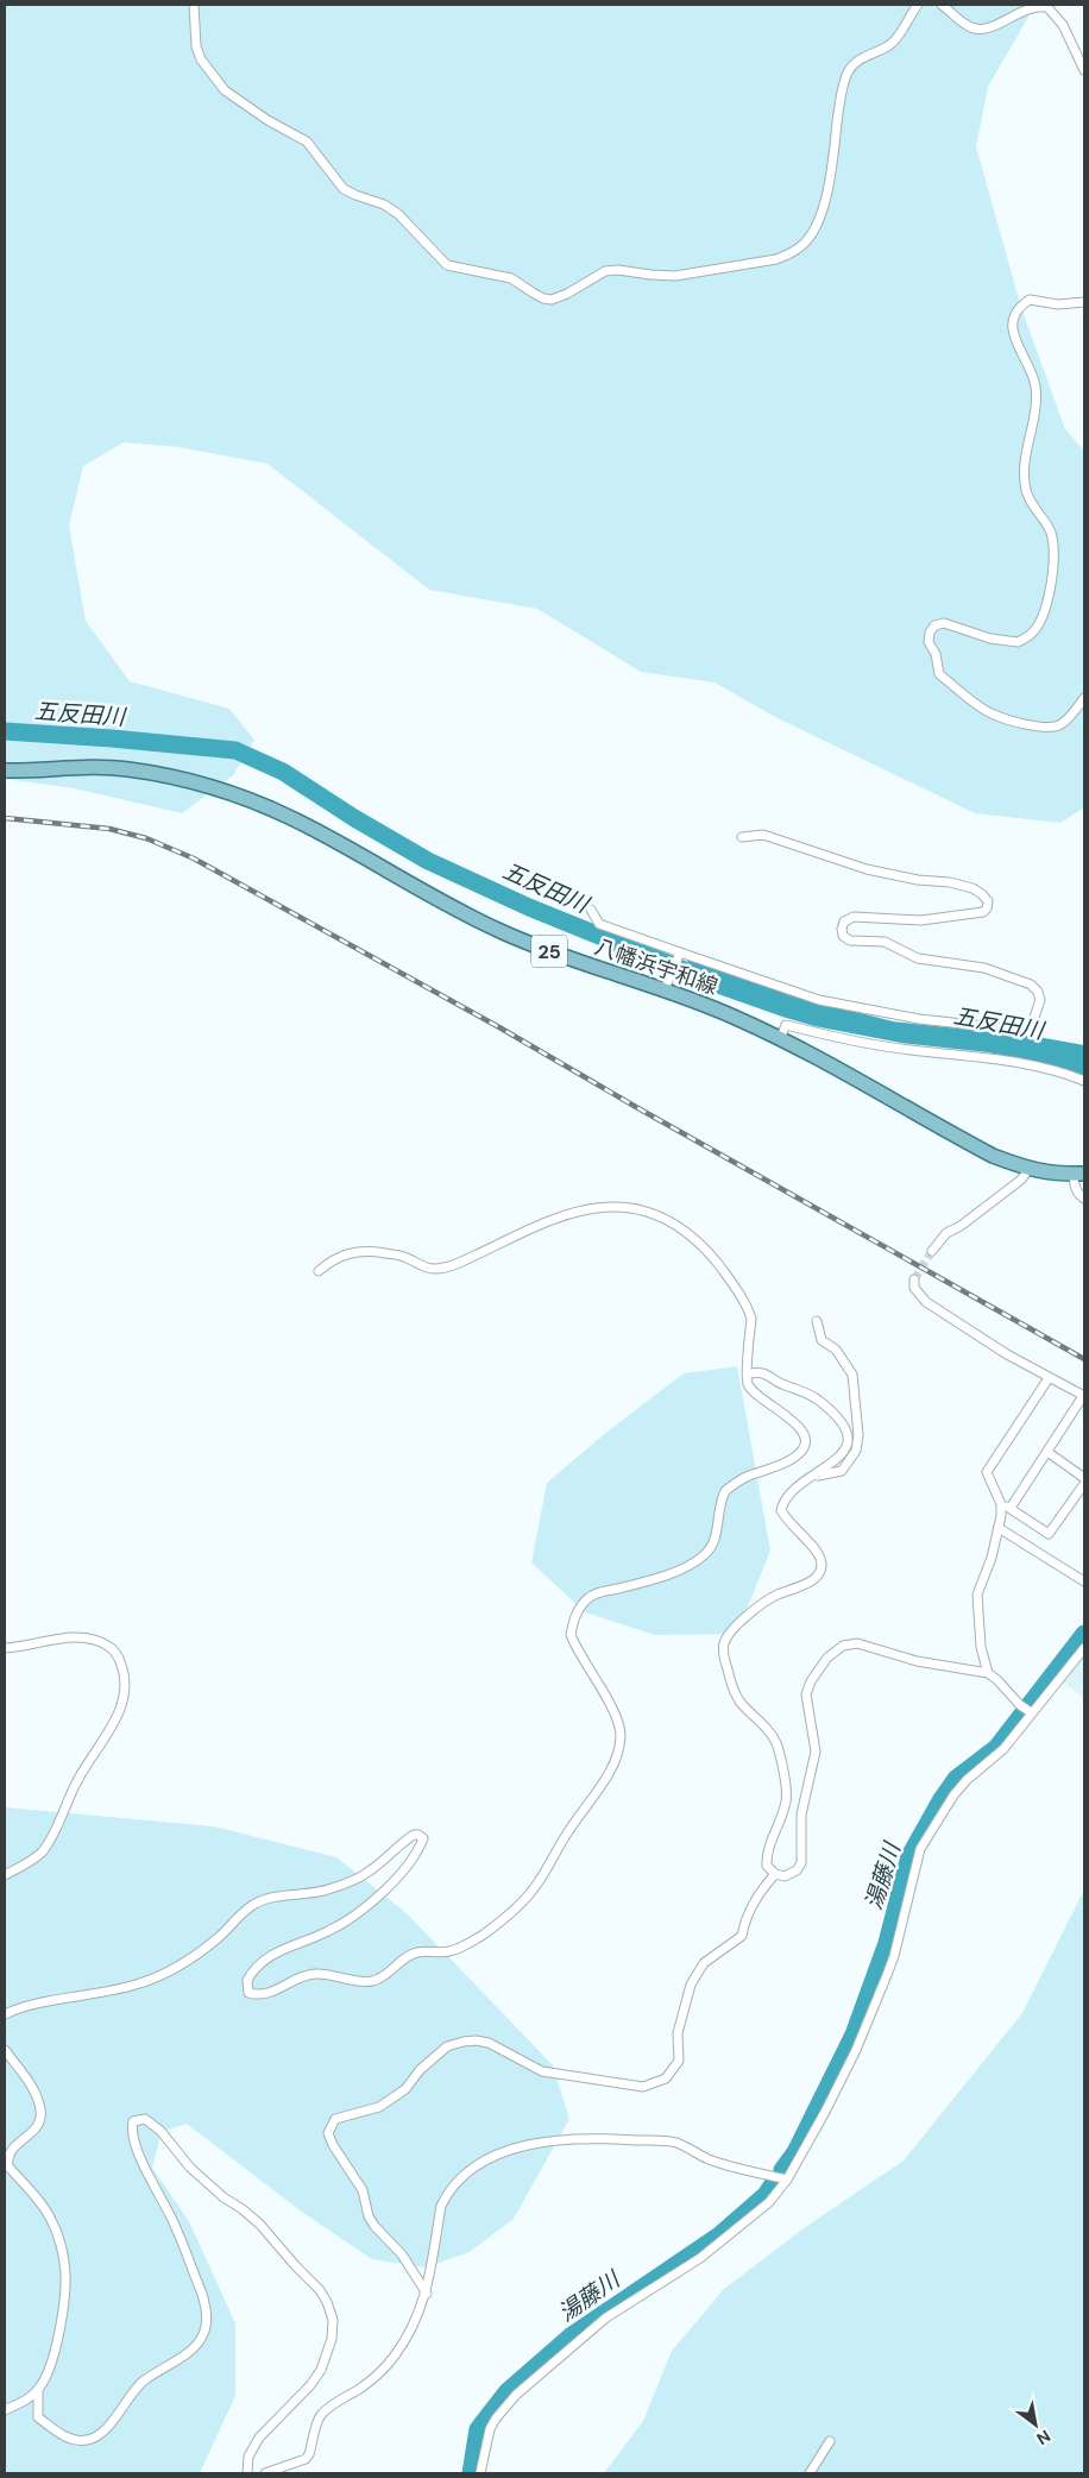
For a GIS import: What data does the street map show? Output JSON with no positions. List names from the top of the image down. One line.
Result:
{"streets":{"main road":["25","八幡浜宇和線"]},"water":["五反田川","湯藤川"],"north":"bottom right"}
